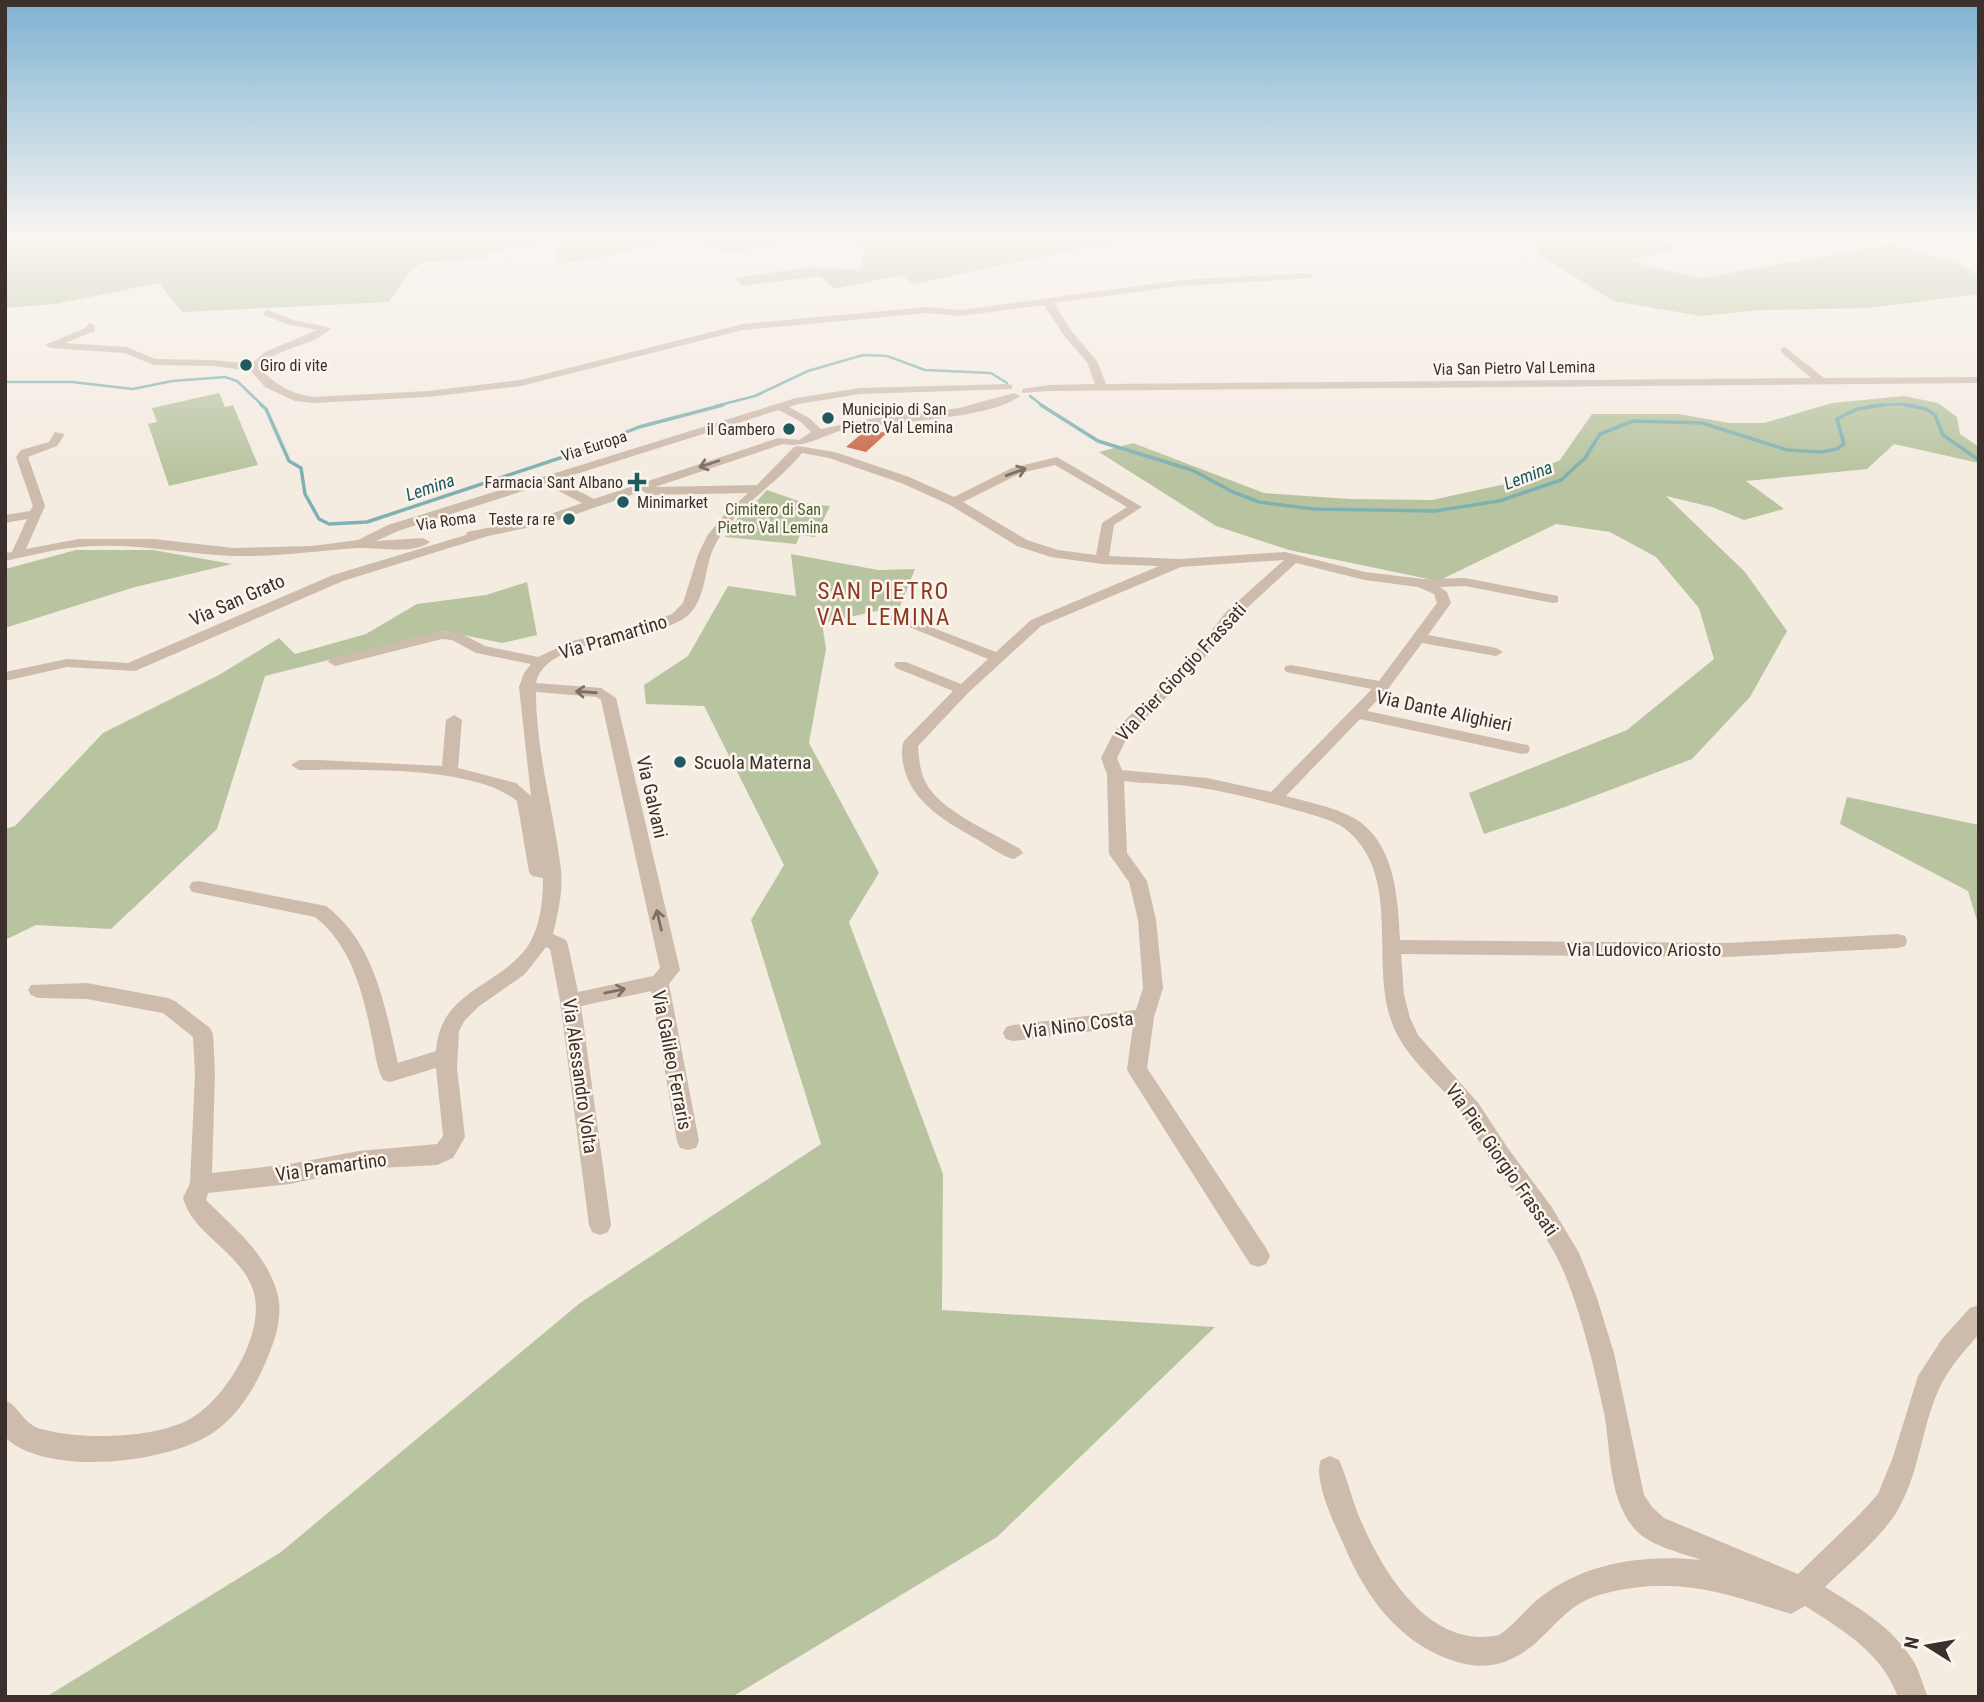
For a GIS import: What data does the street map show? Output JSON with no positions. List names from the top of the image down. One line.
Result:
{"streets":{"street":["Via San Pietro Val Lemina","Via Europa","Via Roma","Via San Grato","Via Pramartino","Via Pier Giorgio Frassati","Via Dante Alighieri","Via Galvani","Via Ludovico Ariosto","Via Nino Costa","Via Galileo Ferraris","Via Alessandro Volta"]},"crossings":[["Via San Pietro Val Lemina","Via Europa"],["Via San Pietro Val Lemina","Via Roma"],["Via Europa","Via Roma"],["Via Roma","Via San Grato"],["Via Roma","Via Pramartino"],["Via Pramartino","Via Galvani"],["Via Pramartino","Via Alessandro Volta"],["Via Pier Giorgio Frassati","Via Dante Alighieri"],["Via Pier Giorgio Frassati","Via Ludovico Ariosto"],["Via Pier Giorgio Frassati","Via Nino Costa"],["Via Galvani","Via Galileo Ferraris"],["Via Galileo Ferraris","Via Alessandro Volta"]],"one_way":["Via Galvani","Via Galileo Ferraris"],"districts":["SAN PIETRO VAL LEMINA"],"water":["Lemina"],"parks":["Cimitero di San Pietro Val Lemina"],"places":{"other":["Giro di vite","Municipio di San Pietro Val Lemina","il Gambero","Minimarket","Teste ra re","Scuola Materna"],"health":["Farmacia Sant Albano"]},"north":"left"}
